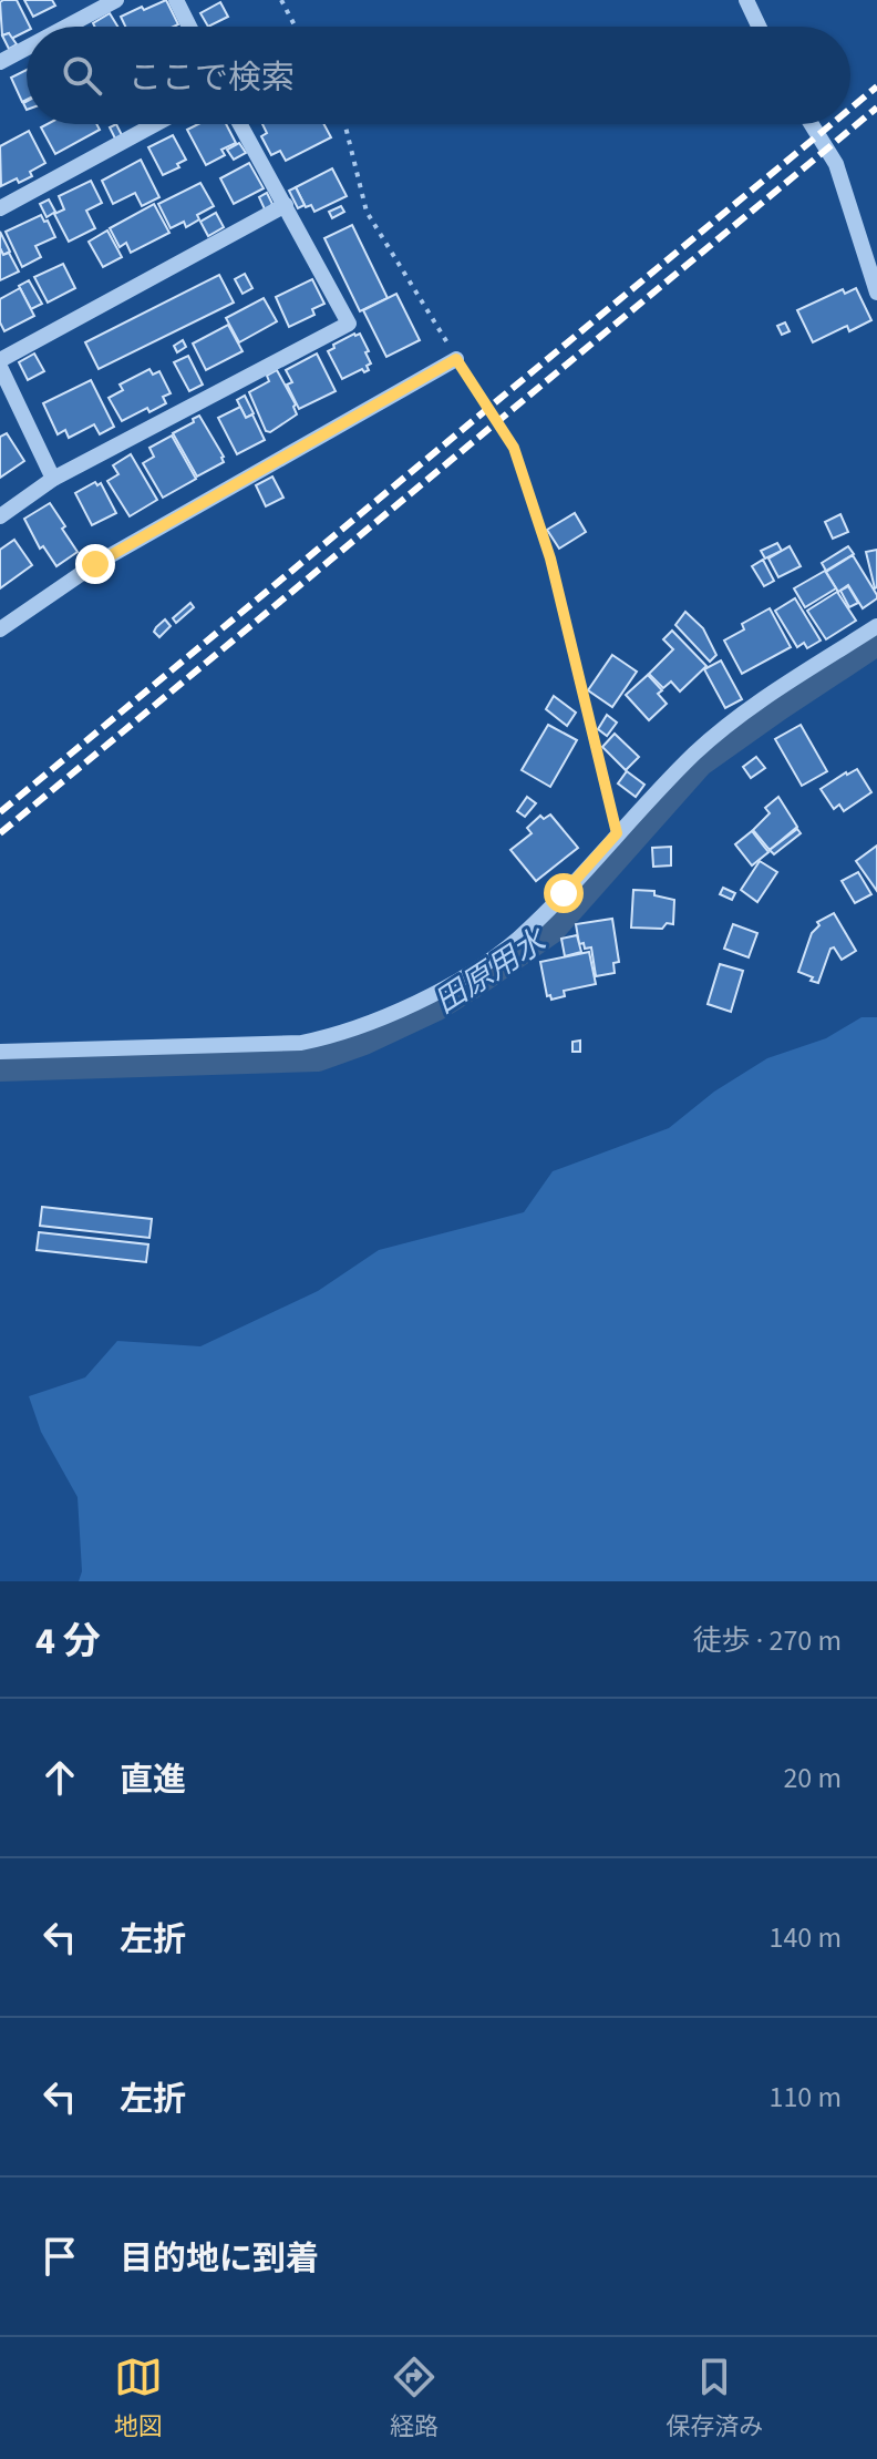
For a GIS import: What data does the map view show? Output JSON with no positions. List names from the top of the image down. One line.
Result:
{"water":["田原用水"],"page":{"search":"ここで検索","heading":["4 分","徒歩 · 270 m"],"list":[["直進","20 m"],["左折","140 m"],["左折","110 m"],"目的地に到着"],"nav":["地図","経路","保存済み"]}}
